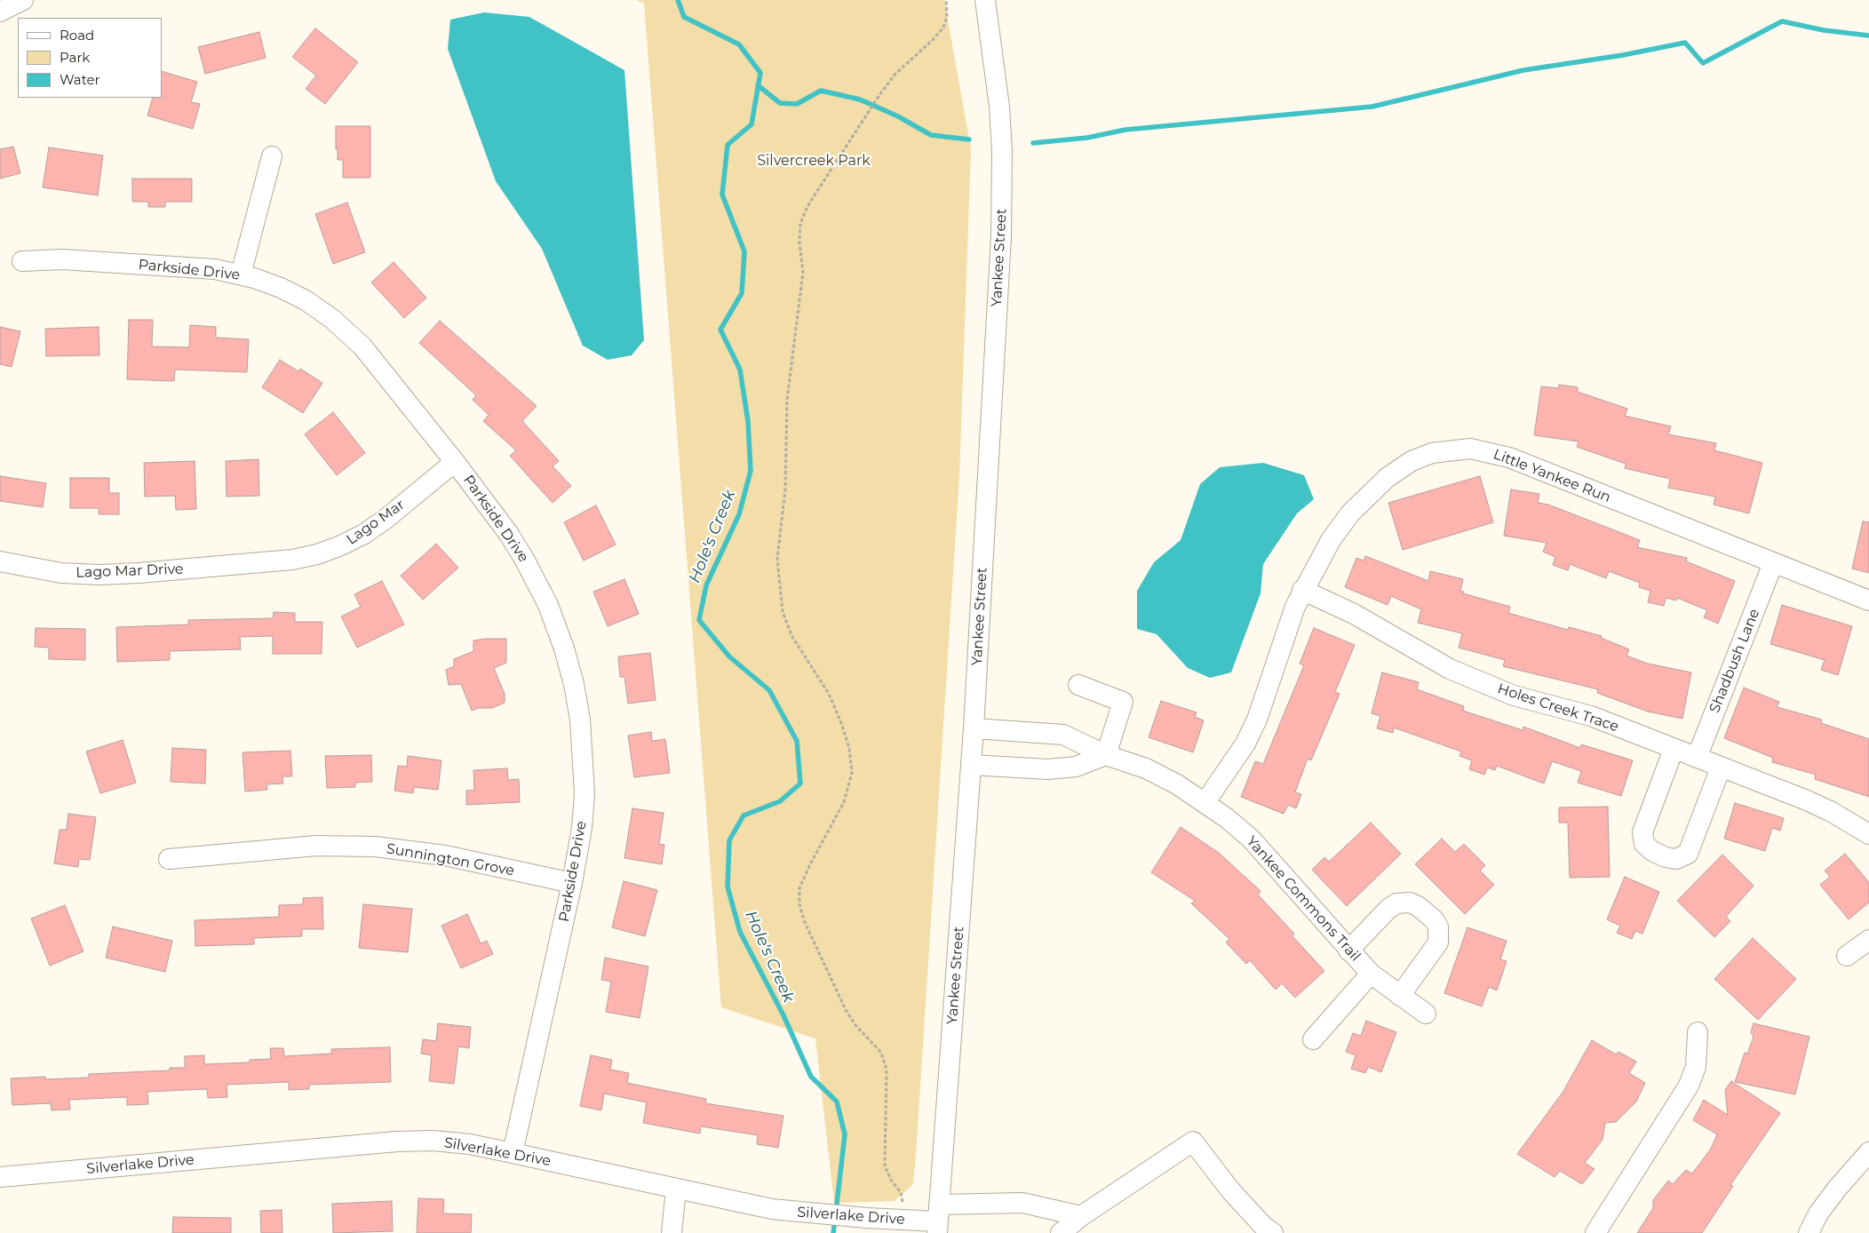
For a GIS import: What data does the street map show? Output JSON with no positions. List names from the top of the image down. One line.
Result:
{"streets":{"street":["Yankee Street","Parkside Drive","Little Yankee Run","Lago Mar","Lago Mar Drive","Shadbush Lane","Holes Creek Trace","Sunnington Grove","Yankee Commons Trail","Silverlake Drive"]},"crossings":[["Yankee Street","Yankee Commons Trail"],["Yankee Street","Silverlake Drive"],["Parkside Drive","Lago Mar"],["Parkside Drive","Sunnington Grove"],["Parkside Drive","Silverlake Drive"],["Little Yankee Run","Shadbush Lane"],["Little Yankee Run","Holes Creek Trace"],["Little Yankee Run","Yankee Commons Trail"],["Lago Mar","Lago Mar Drive"],["Shadbush Lane","Holes Creek Trace"]],"water":["Hole's Creek"],"parks":["Silvercreek Park"],"legend":["Road","Park","Water"]}
